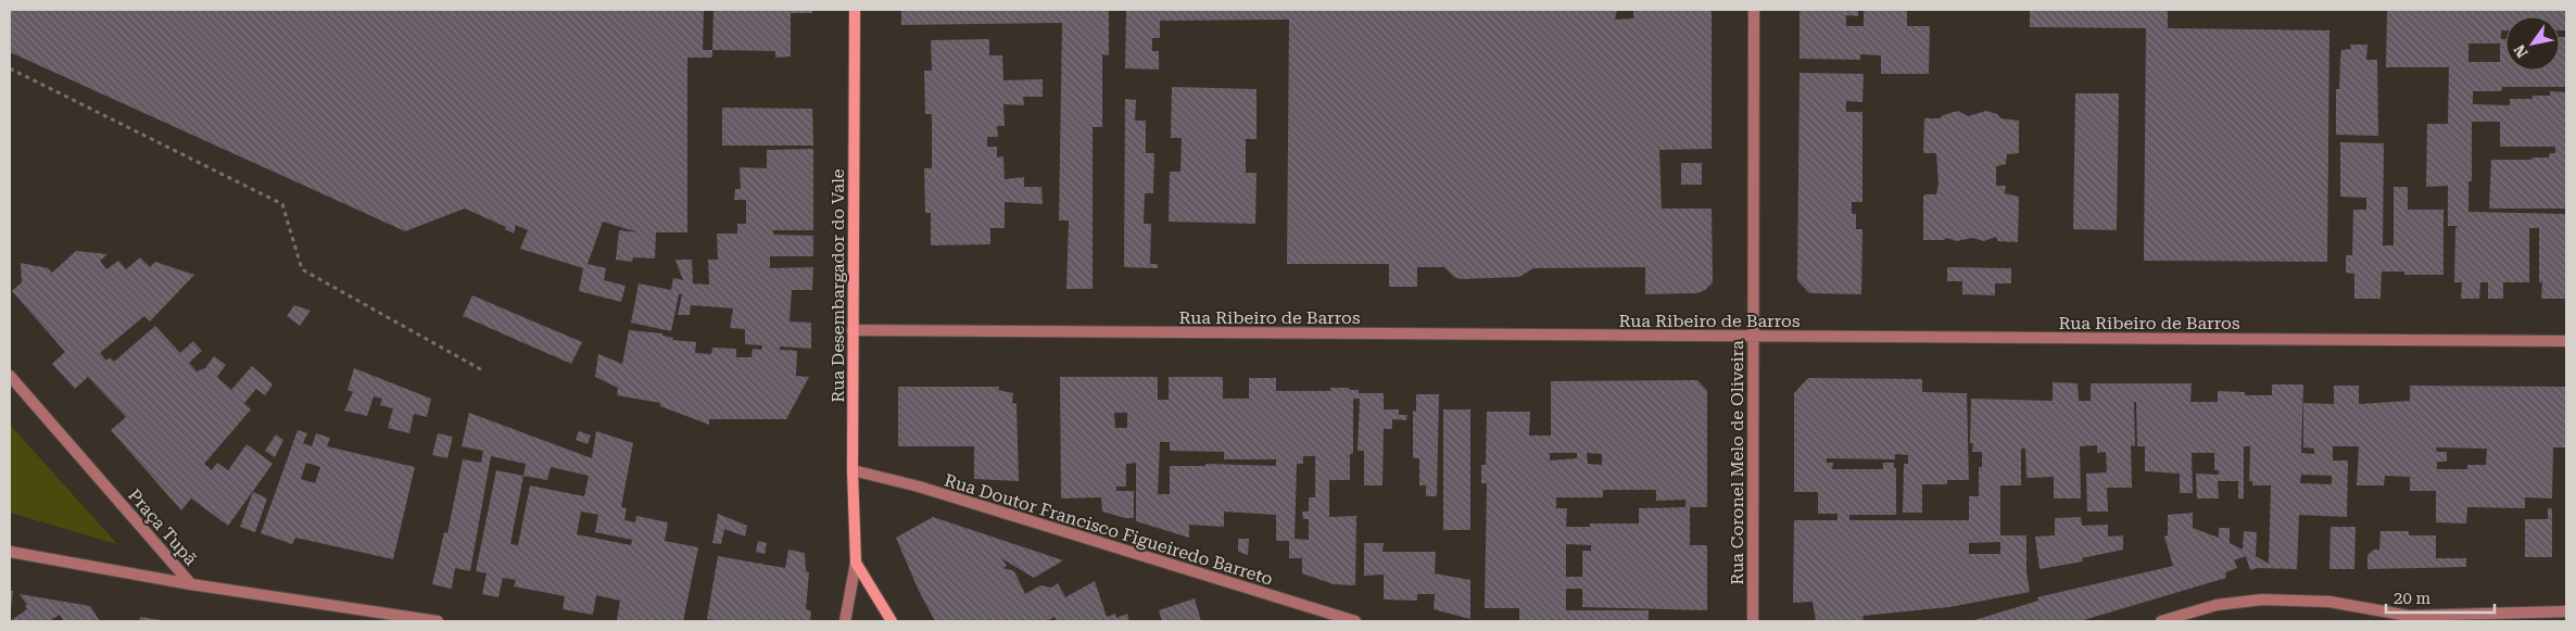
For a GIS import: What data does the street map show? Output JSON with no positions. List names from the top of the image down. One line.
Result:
{"streets":{"main road":["Rua Desembargador do Vale"],"street":["Rua Ribeiro de Barros","Rua Coronel Melo de Oliveira","Praça Tupã","Rua Doutor Francisco Figueiredo Barreto"]},"crossings":[["Rua Desembargador do Vale","Rua Ribeiro de Barros"],["Rua Desembargador do Vale","Rua Doutor Francisco Figueiredo Barreto"],["Rua Ribeiro de Barros","Rua Coronel Melo de Oliveira"]],"scale_bar":"20 m","north":"bottom left"}
